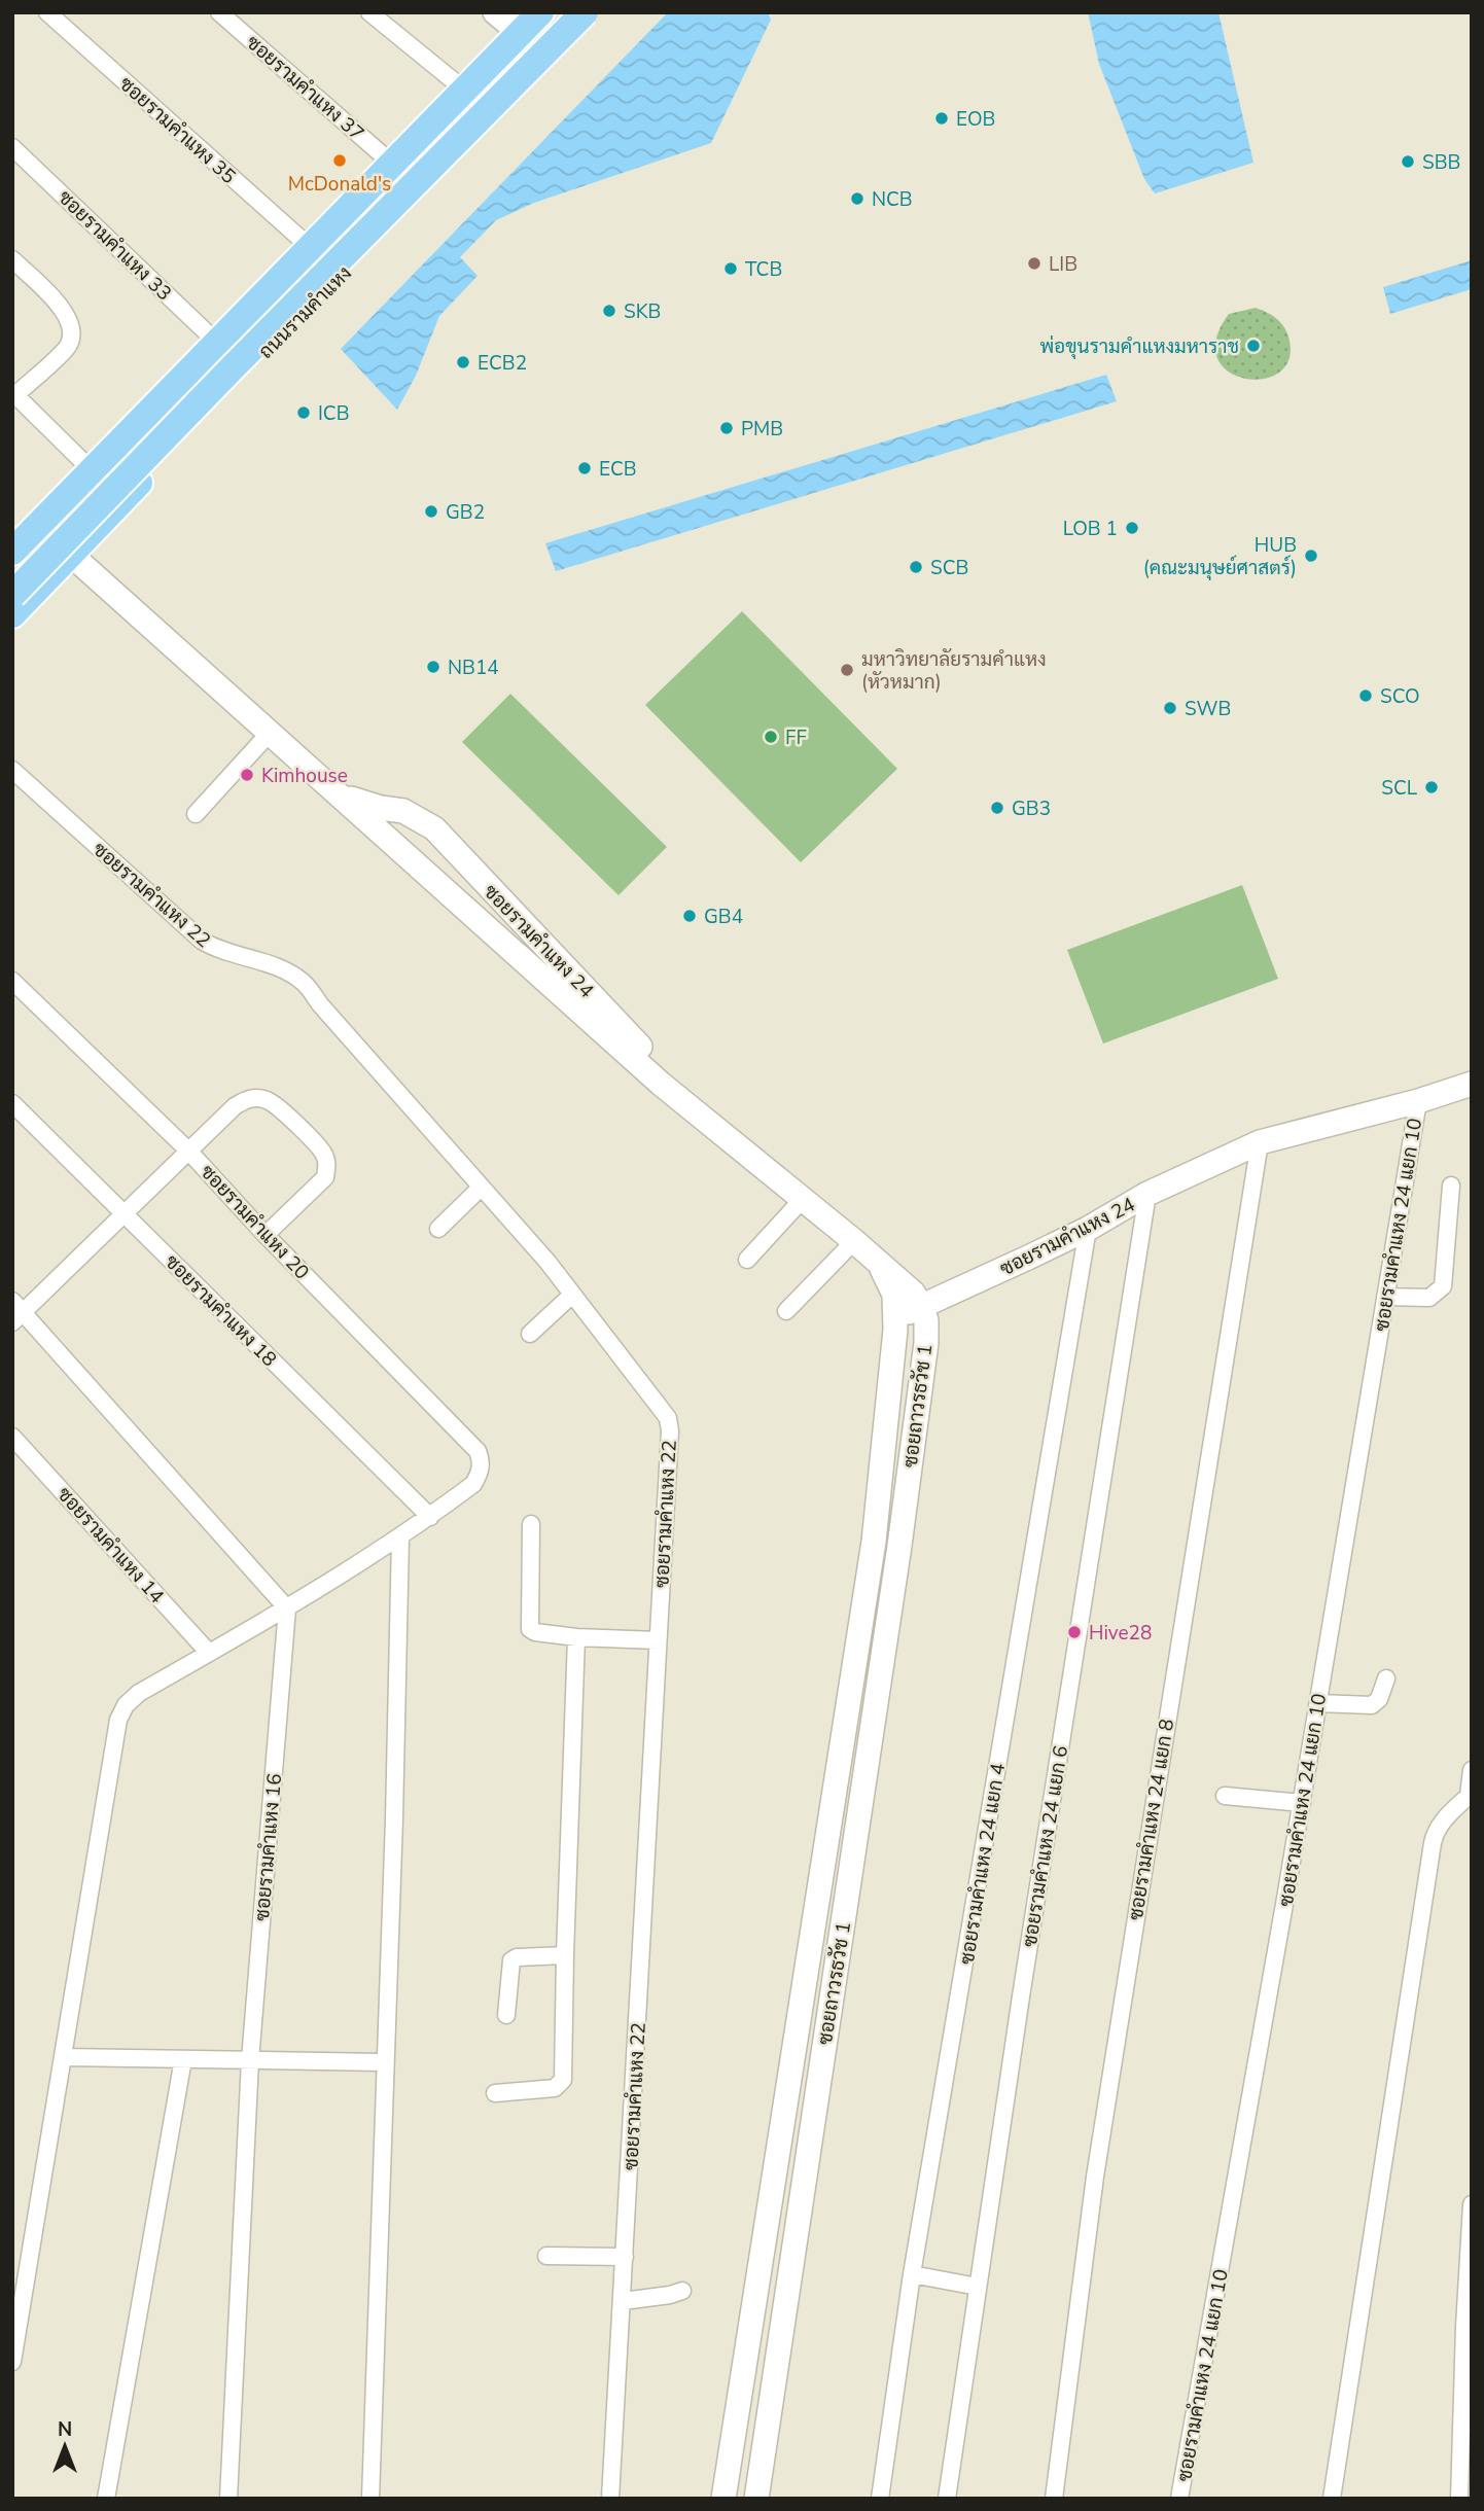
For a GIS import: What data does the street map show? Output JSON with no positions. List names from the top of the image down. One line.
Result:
{"streets":{"main road":["ถนนรามคำแหง","ซอยรามคำแหง 24","ซอยถาวรธวัช 1"],"street":["ซอยรามคำแหง 37","ซอยรามคำแหง 35","ซอยรามคำแหง 33","ซอยรามคำแหง 22","ซอยรามคำแหง 20","ซอยรามคำแหง 24 แยก 10","ซอยรามคำแหง 18","ซอยรามคำแหง 14","ซอยรามคำแหง 24 แยก 8","ซอยรามคำแหง 24 แยก 6","ซอยรามคำแหง 16","ซอยรามคำแหง 24 แยก 4"]},"crossings":[["ซอยรามคำแหง 37","ถนนรามคำแหง"],["ซอยรามคำแหง 35","ถนนรามคำแหง"],["ซอยรามคำแหง 33","ถนนรามคำแหง"],["ถนนรามคำแหง","ซอยรามคำแหง 24"],["ซอยรามคำแหง 24","ซอยรามคำแหง 24 แยก 10"],["ซอยรามคำแหง 24","ซอยถาวรธวัช 1"],["ซอยรามคำแหง 24","ซอยรามคำแหง 24 แยก 8"],["ซอยรามคำแหง 24","ซอยรามคำแหง 24 แยก 6"],["ซอยรามคำแหง 24","ซอยรามคำแหง 24 แยก 4"],["ซอยรามคำแหง 20","ซอยรามคำแหง 18"]],"places":["EOB","McDonald's","SBB","NCB","LIB","TCB","SKB","พ่อขุนรามคำแหงมหาราช","ECB2","ICB","PMB","ECB","GB2","LOB 1","HUB (คณะมนุษย์ศาสตร์)","SCB","NB14","มหาวิทยาลัยรามคำแหง (หัวหมาก)","SCO","SWB","FF","Kimhouse","SCL","GB3","GB4","Hive28"],"north":"top"}
